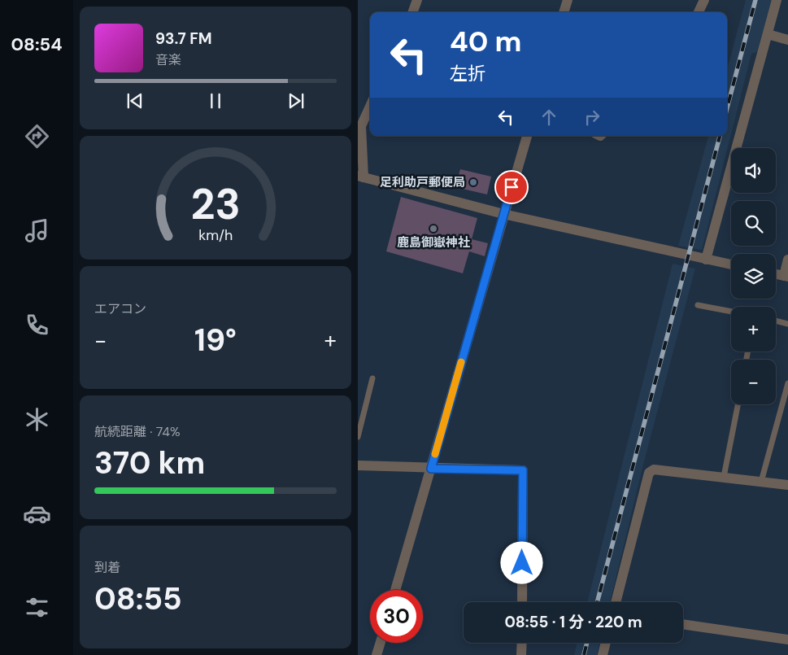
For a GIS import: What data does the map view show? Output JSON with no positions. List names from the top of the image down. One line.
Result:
{"places":["足利助戸郵便局","鹿島御嶽神社"],"page":{"tabs":"08:54","turn":["40 m","左折"],"song":["93.7 FM","音楽"],"map_buttons":["+","−"],"tile":["エアコン",["航続距離 · 74%","370 km"],["到着","08:55"]],"heat":["−","19°","+"],"limit":"30","trip":"08:55 · 1 分 · 220 m","gauge":["23","km/h"]}}
